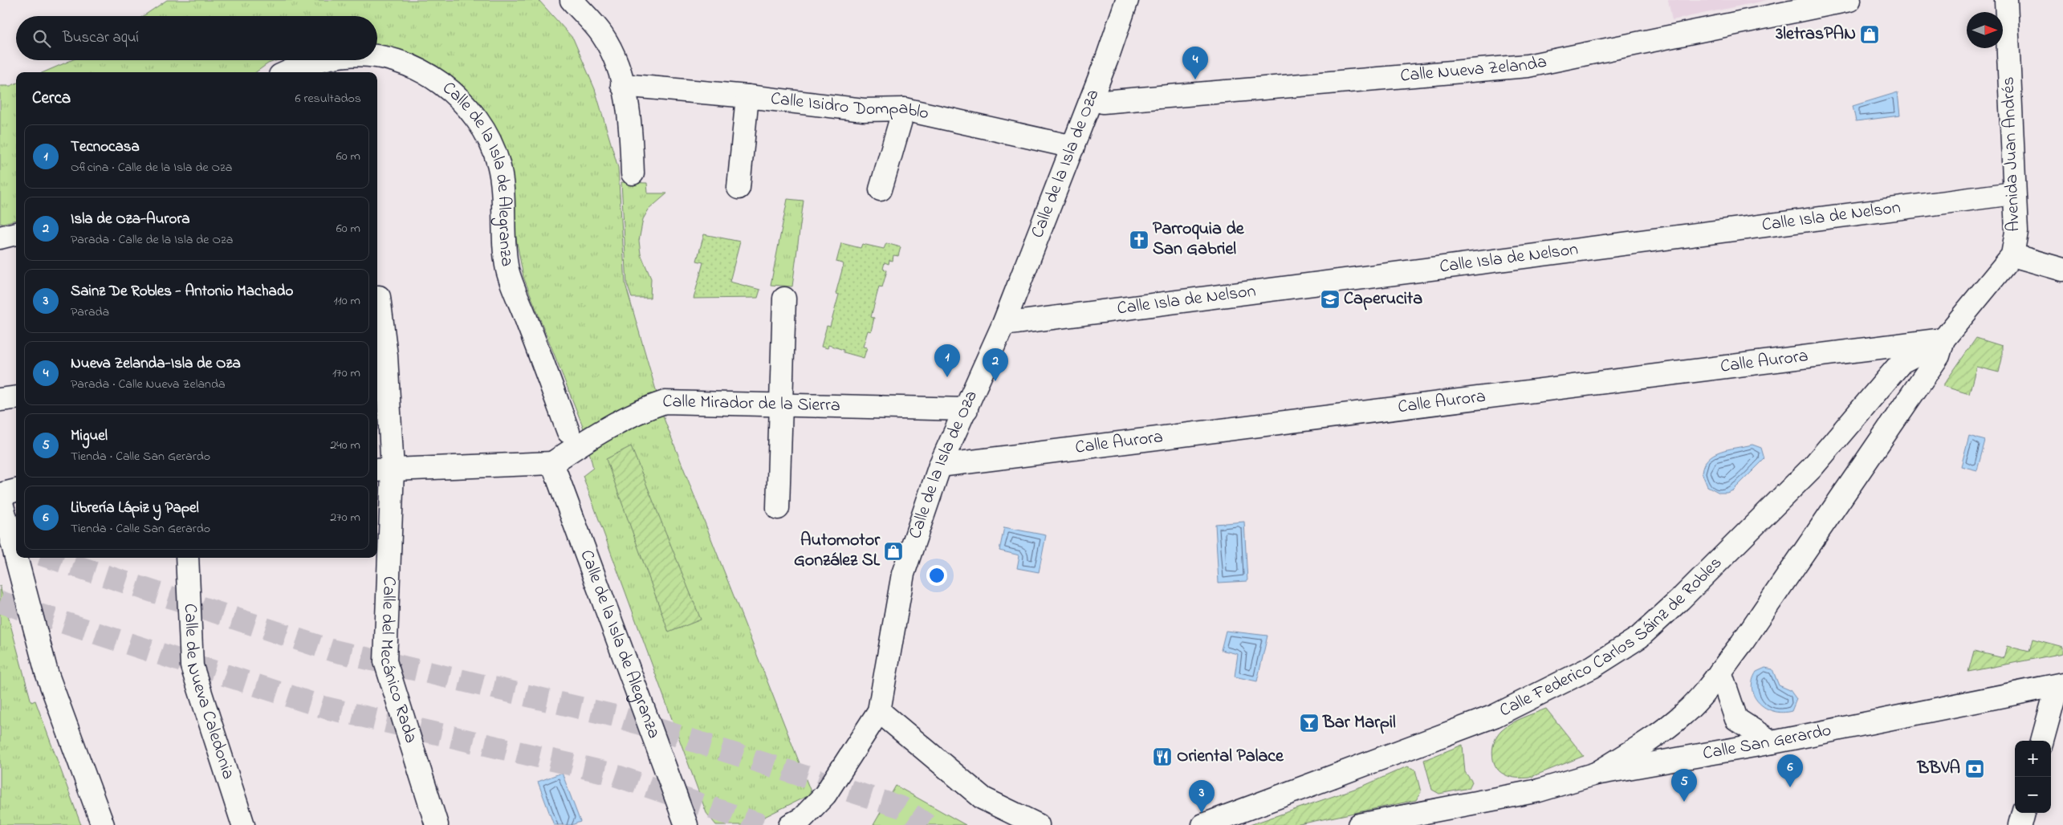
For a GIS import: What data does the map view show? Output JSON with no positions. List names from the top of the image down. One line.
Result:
{"streets":{"street":["Calle Nueva Zelanda","Calle Isidro Dompablo","Avenida Juan Andrés","Calle de la Isla de Oza","Calle de la Isla de Alegranza","Calle Isla de Nelson","Calle Aurora","Calle Mirador de la Sierra","Calle Federico Carlos Sáinz de Robles","Calle del Mecánico Rada","Calle de Nueva Caledonia","Calle San Gerardo"]},"crossings":[["Calle Nueva Zelanda","Calle de la Isla de Oza"],["Calle Isidro Dompablo","Calle de la Isla de Oza"],["Avenida Juan Andrés","Calle Isla de Nelson"],["Avenida Juan Andrés","Calle Federico Carlos Sáinz de Robles"],["Calle de la Isla de Oza","Calle Isla de Nelson"],["Calle de la Isla de Oza","Calle Aurora"],["Calle de la Isla de Oza","Calle Mirador de la Sierra"],["Calle de la Isla de Alegranza","Calle Mirador de la Sierra"],["Calle Aurora","Calle Federico Carlos Sáinz de Robles"],["Calle Federico Carlos Sáinz de Robles","Calle San Gerardo"]],"places":{"shop":["3letrasPAN","Automotor González SL"],"church":["Parroquia de San Gabriel"],"school or university":["Caperucita"],"bar":["Bar Marpil"],"restaurant":["Oriental Palace"],"bank":["BBVA"]},"north":"right","page":{"search":"Buscar aquí","pins":["4","1","2","6","5","3"],"heading":["Cerca","6 resultados"],"list":[{"mark":"1","name":"Tecnocasa","note":"Oficina · Calle de la Isla de Oza","value":"60 m"},{"mark":"2","name":"Isla de Oza-Aurora","note":"Parada · Calle de la Isla de Oza","value":"60 m"},{"mark":"3","name":"Sainz De Robles - Antonio Machado","note":"Parada","value":"110 m"},{"mark":"4","name":"Nueva Zelanda-Isla de Oza","note":"Parada · Calle Nueva Zelanda","value":"170 m"},{"mark":"5","name":"Miguel","note":"Tienda · Calle San Gerardo","value":"240 m"},{"mark":"6","name":"Librería Lápiz y Papel","note":"Tienda · Calle San Gerardo","value":"270 m"}],"map_buttons":["+","−"]}}
